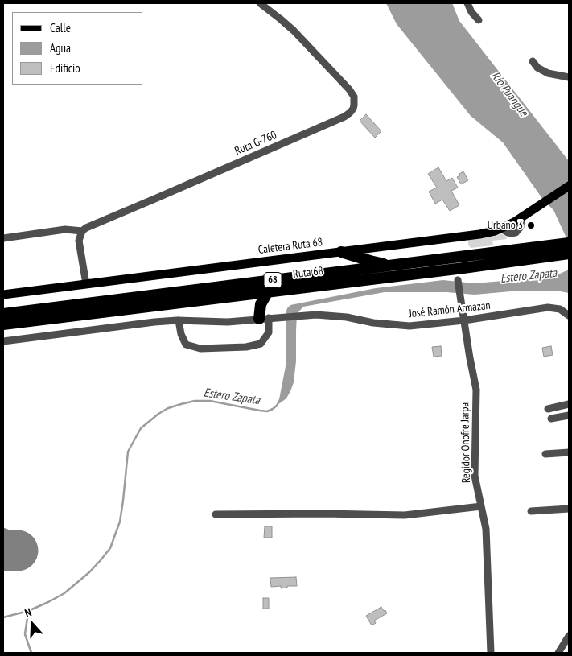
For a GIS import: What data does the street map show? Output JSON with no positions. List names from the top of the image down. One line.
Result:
{"streets":{"highway":["Ruta 68","68"],"main road":["Caletera Ruta 68"],"street":["Ruta G-760","José Ramón Armazan","Regidor Onofre Jarpa"]},"crossings":[["José Ramón Armazan","Regidor Onofre Jarpa"]],"water":["Río Puangue","Estero Zapata"],"places":["Urbano 3"],"legend":["Calle","Agua","Edificio"],"north":"top"}
